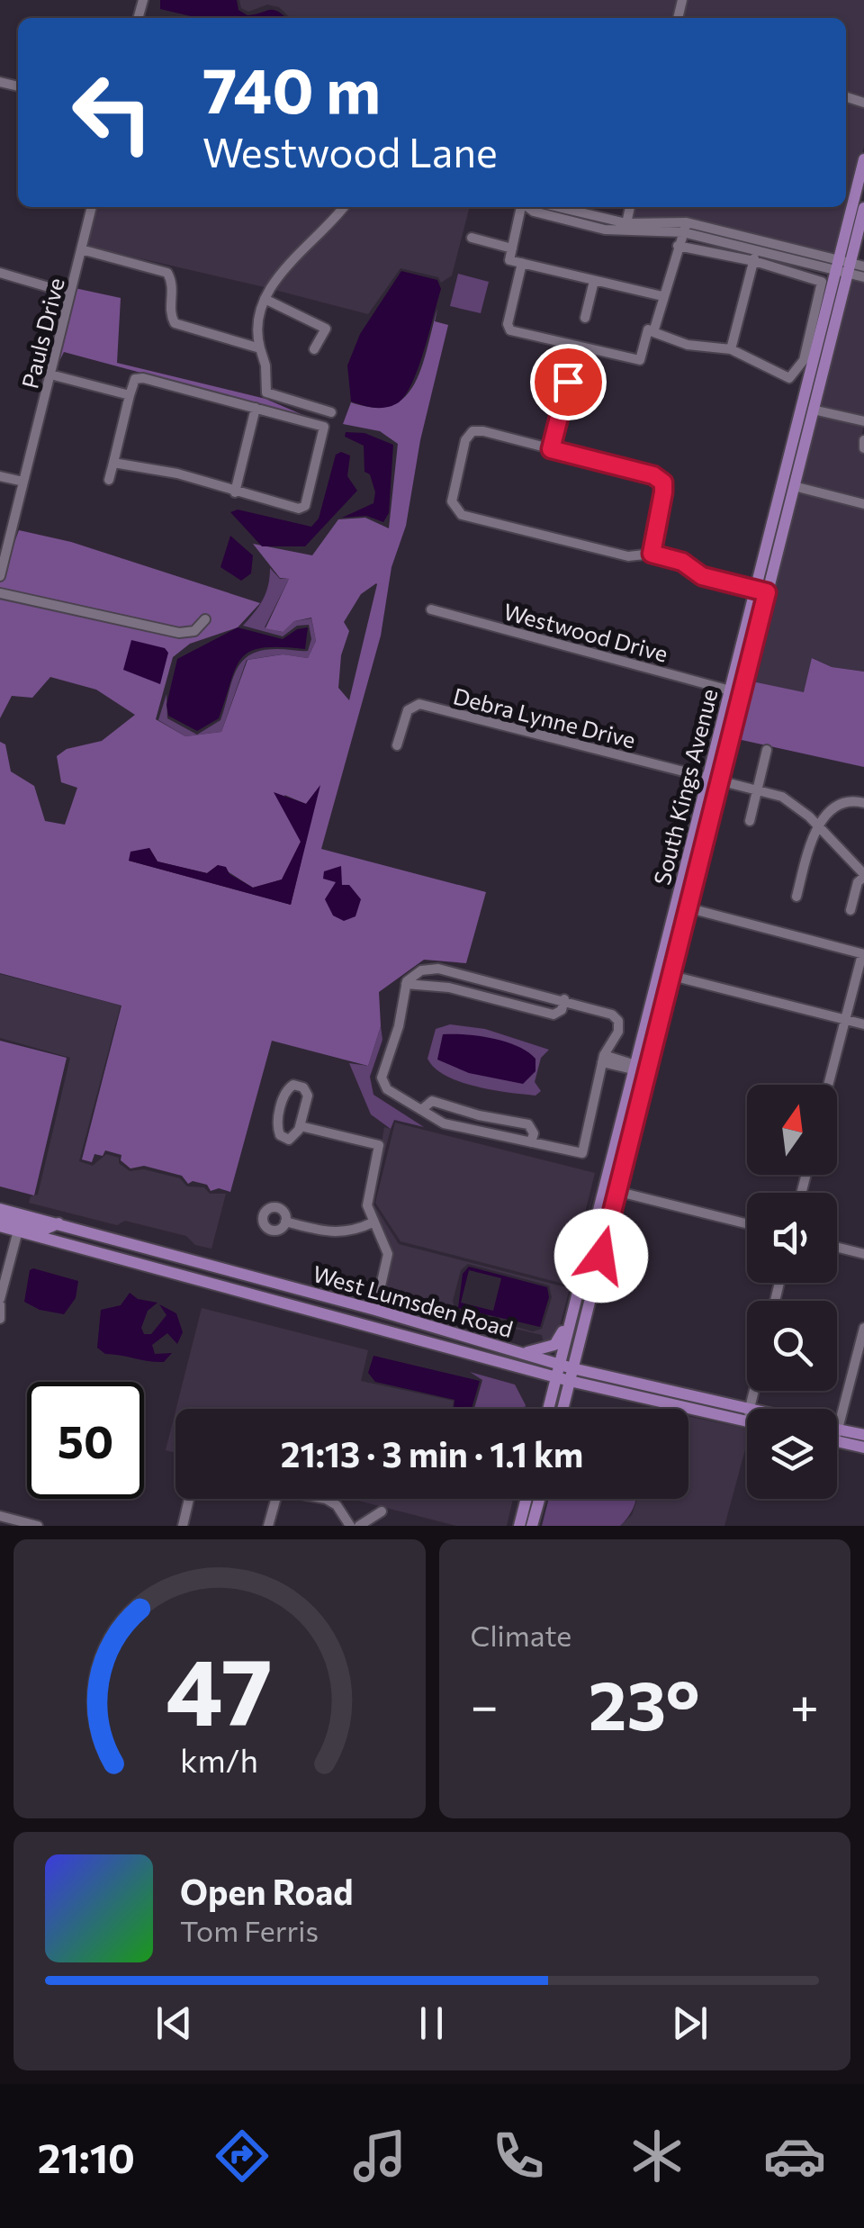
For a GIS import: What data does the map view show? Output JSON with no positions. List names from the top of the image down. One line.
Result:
{"streets":{"main road":["South Kings Avenue","West Lumsden Road"],"street":["Pauls Drive","Westwood Drive","Debra Lynne Drive"]},"crossings":[["Westwood Drive","South Kings Avenue"],["Debra Lynne Drive","South Kings Avenue"],["South Kings Avenue","West Lumsden Road"]],"north":"top","page":{"turn":["740 m","Westwood Lane"],"limit":"50","trip":"21:13 · 3 min · 1.1 km","tile":"Climate","heat":["−","23°","+"],"song":["Open Road","Tom Ferris"],"tabs":"21:10","gauge":["47","km/h"]}}
